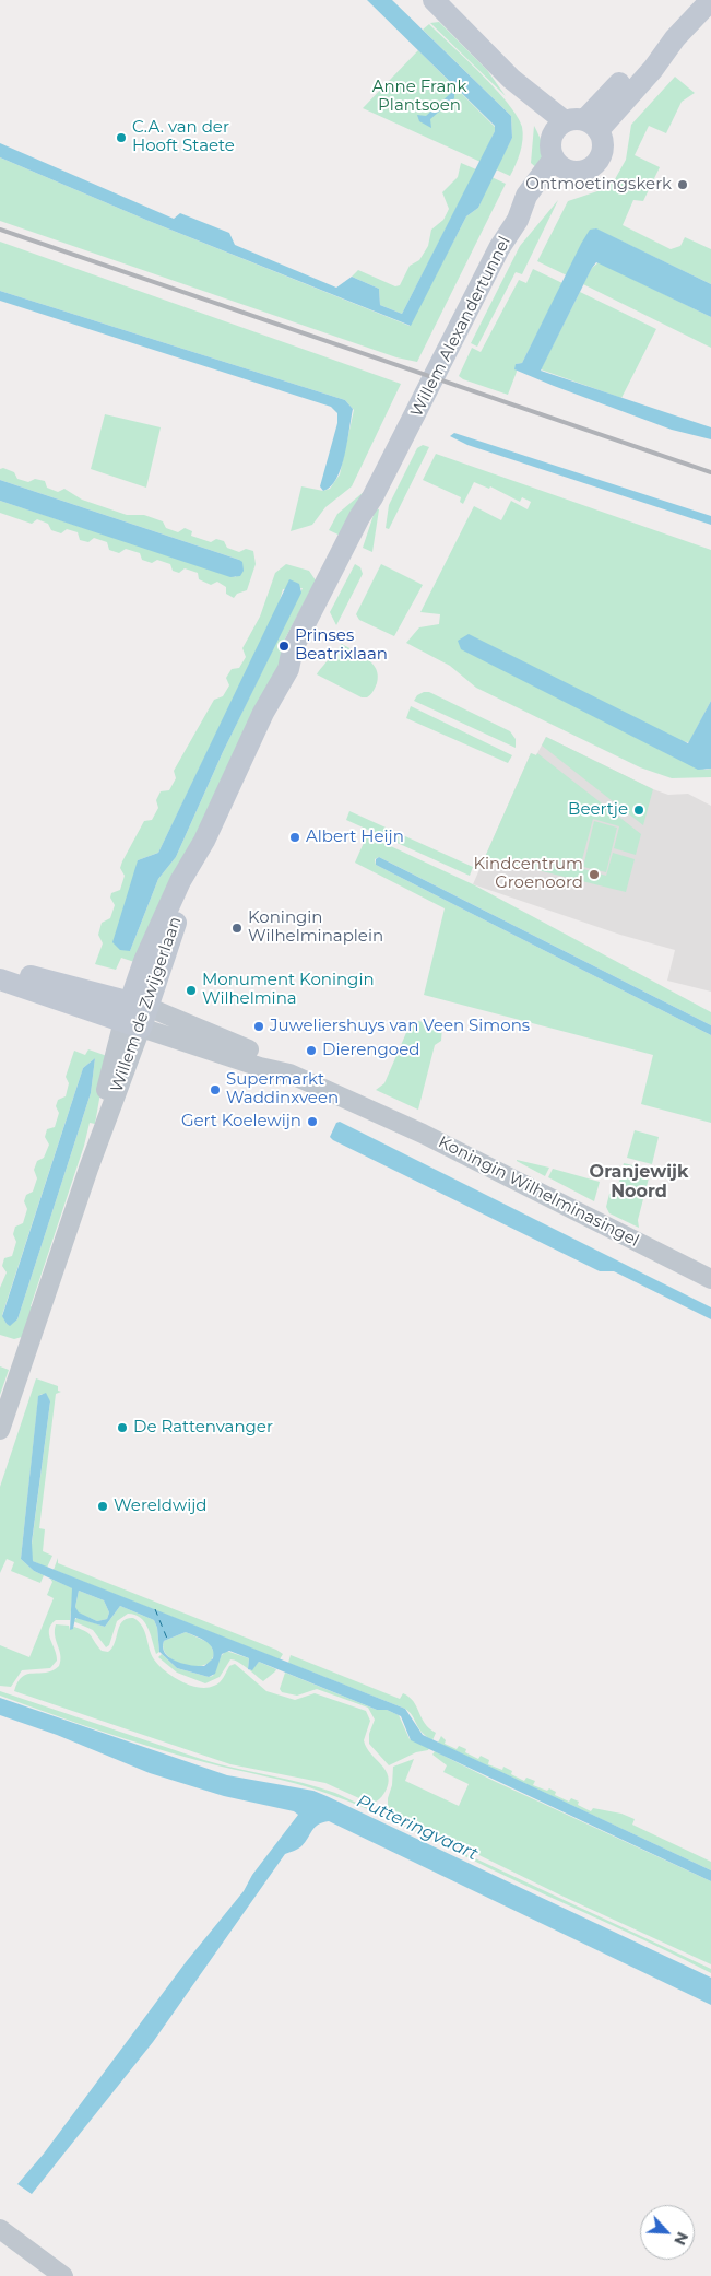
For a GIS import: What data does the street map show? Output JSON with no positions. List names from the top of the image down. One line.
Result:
{"streets":{"main road":["Willem Alexandertunnel","Willem de Zwijgerlaan"],"street":["Koningin Wilhelminasingel"]},"crossings":[["Willem Alexandertunnel","Willem de Zwijgerlaan"],["Willem de Zwijgerlaan","Koningin Wilhelminasingel"]],"districts":["Oranjewijk Noord"],"water":["Putteringvaart"],"parks":["Anne Frank Plantsoen"],"places":["C.A. van der Hooft Staete","Ontmoetingskerk","Prinses Beatrixlaan","Beertje","Albert Heijn","Kindcentrum Groenoord","Koningin Wilhelminaplein","Monument Koningin Wilhelmina","Juweliershuys van Veen Simons","Dierengoed","Supermarkt Waddinxveen","Gert Koelewijn","De Rattenvanger","Wereldwijd"],"north":"bottom right"}
